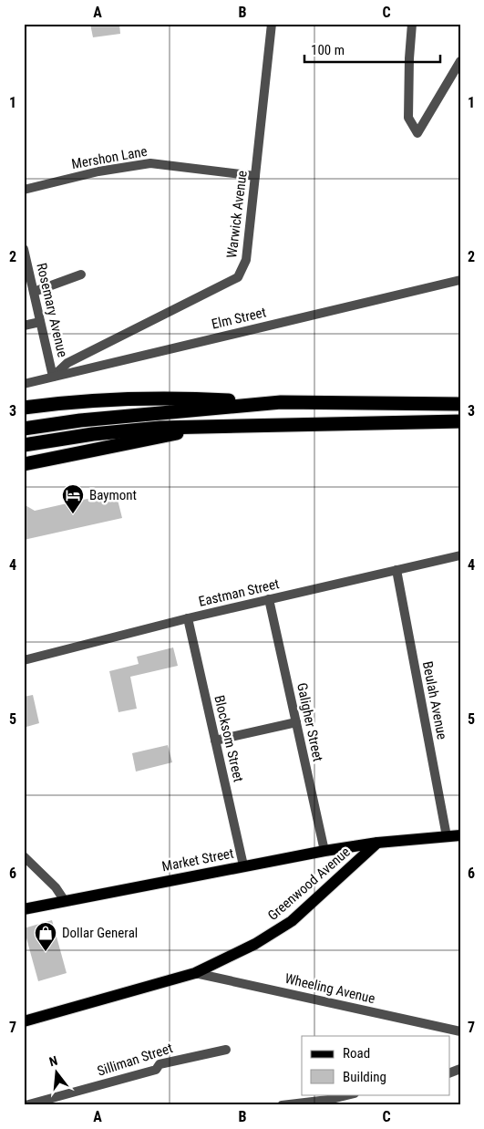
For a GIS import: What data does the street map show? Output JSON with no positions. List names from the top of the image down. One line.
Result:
{"streets":{"main road":["Market Street","Greenwood Avenue"],"street":["Mershon Lane","Warwick Avenue","Rosemary Avenue","Elm Street","Eastman Street","Beulah Avenue","Galigher Street","Blocksom Street","Wheeling Avenue","Silliman Street"]},"crossings":[["Mershon Lane","Warwick Avenue"],["Warwick Avenue","Rosemary Avenue"],["Warwick Avenue","Elm Street"],["Rosemary Avenue","Elm Street"],["Eastman Street","Beulah Avenue"],["Eastman Street","Galigher Street"],["Eastman Street","Blocksom Street"],["Galigher Street","Market Street"],["Blocksom Street","Market Street"],["Market Street","Greenwood Avenue"],["Greenwood Avenue","Wheeling Avenue"]],"places":{"hotel":["Baymont"],"shop":["Dollar General"]},"legend":["Road","Building"],"scale_bar":"100 m","north":"top","grid":{"columns":["A","B","C"],"rows":["1","2","3","4","5","6","7"]}}
